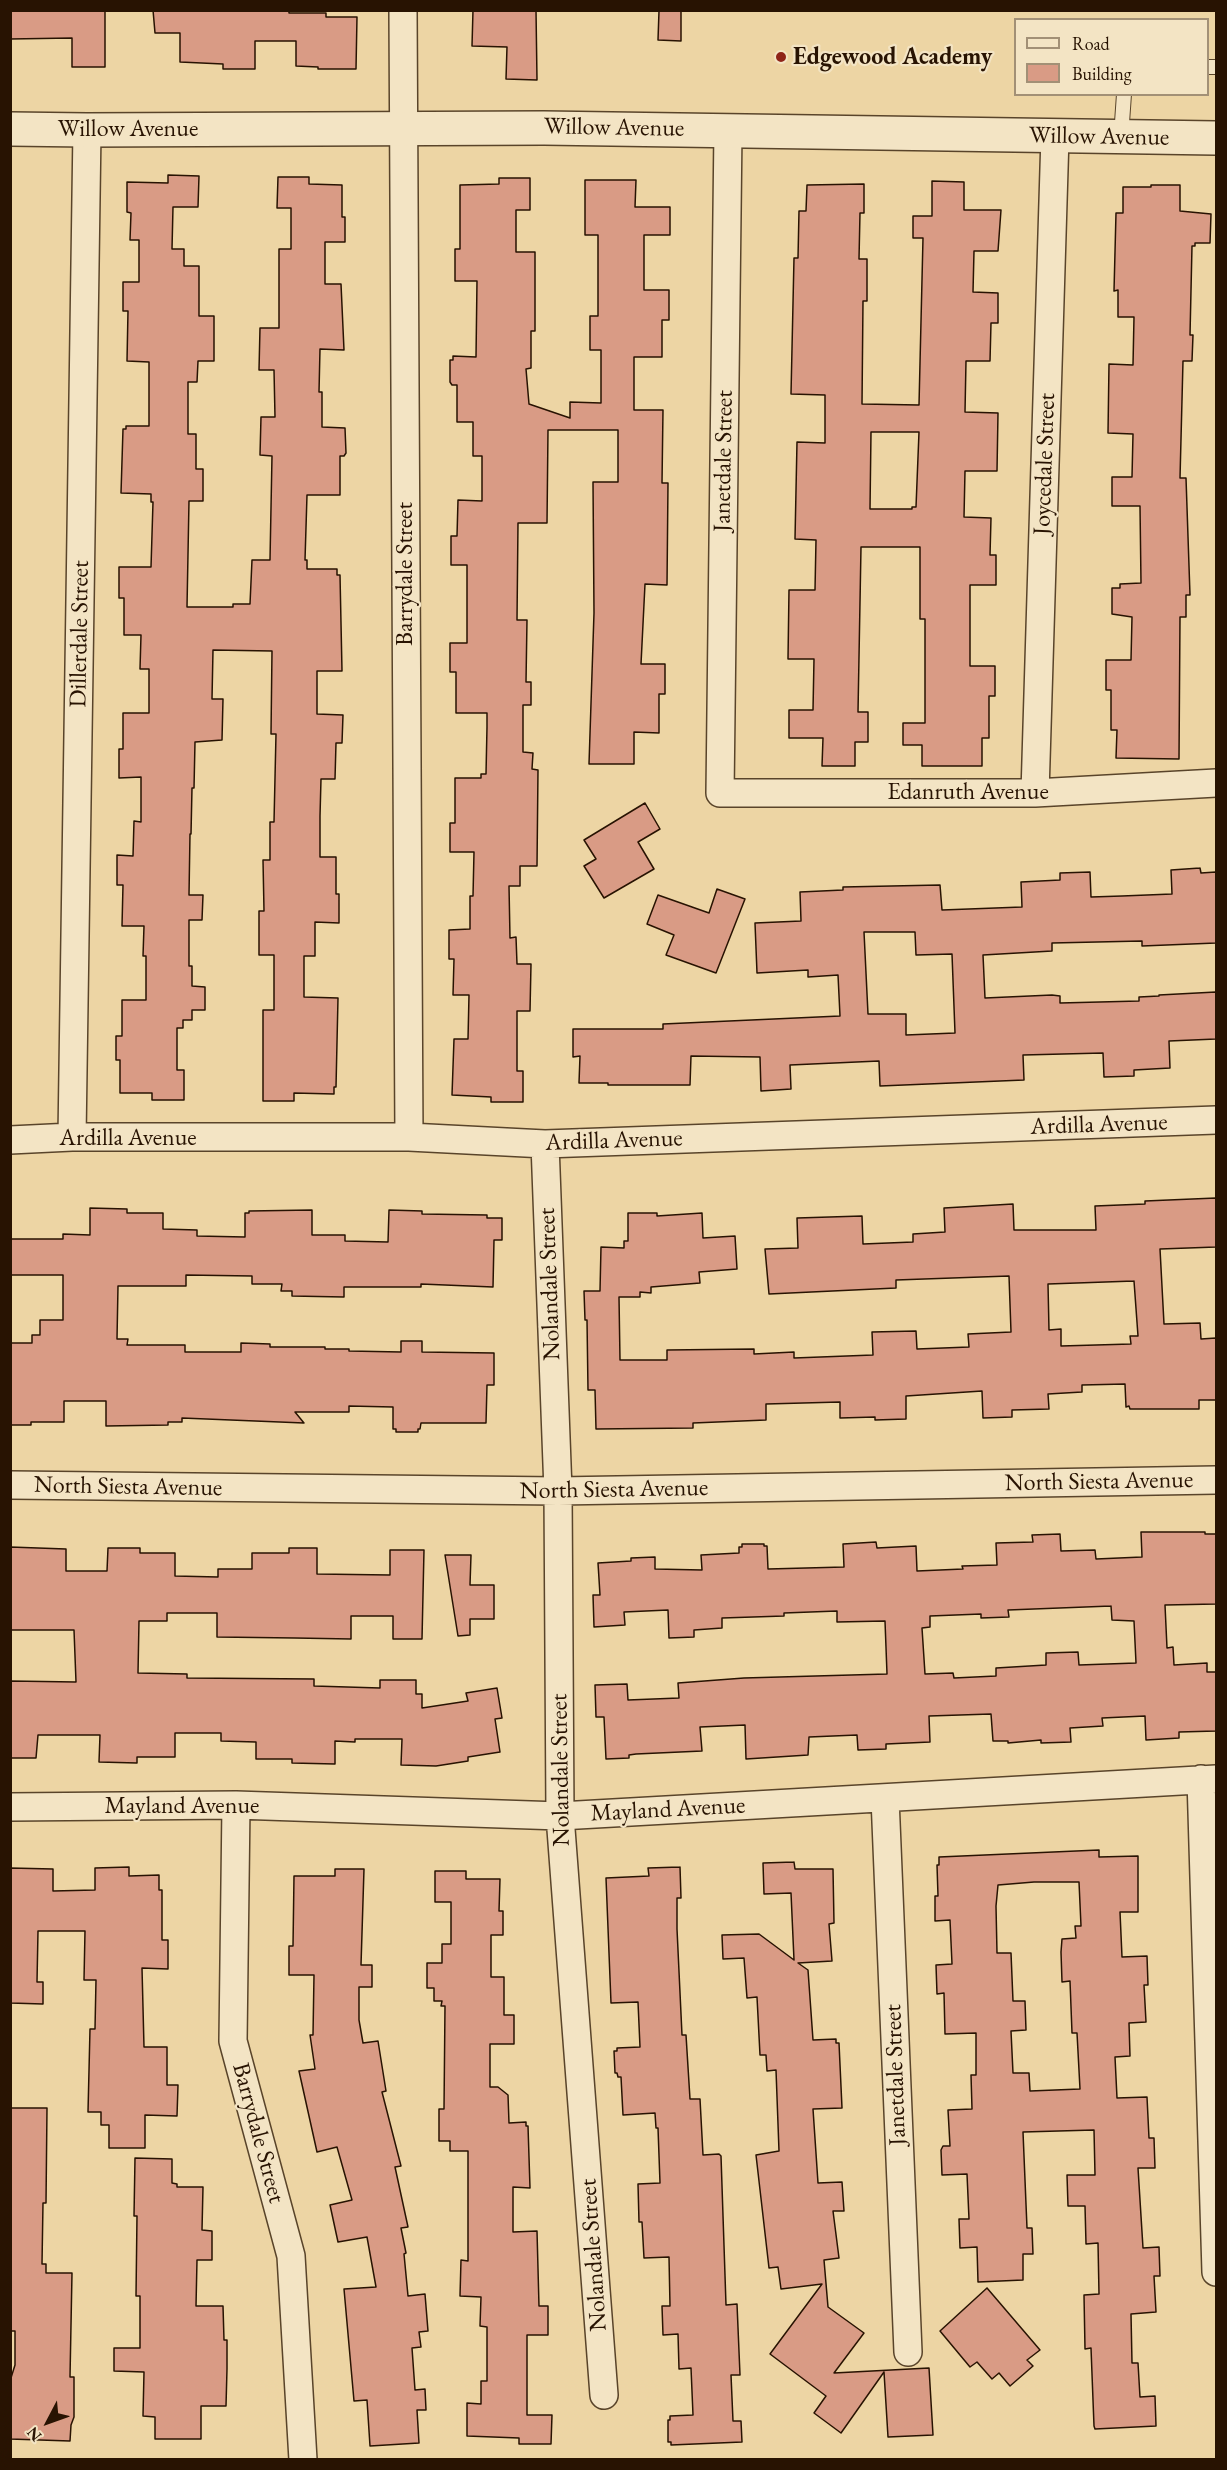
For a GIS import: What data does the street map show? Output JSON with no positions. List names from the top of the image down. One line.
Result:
{"streets":{"street":["Willow Avenue","Janetdale Street","Joycedale Street","Barrydale Street","Dillerdale Street","Edanruth Avenue","Ardilla Avenue","Nolandale Street","North Siesta Avenue","Mayland Avenue"]},"crossings":[["Willow Avenue","Janetdale Street"],["Willow Avenue","Joycedale Street"],["Willow Avenue","Barrydale Street"],["Willow Avenue","Dillerdale Street"],["Janetdale Street","Edanruth Avenue"],["Janetdale Street","Mayland Avenue"],["Joycedale Street","Edanruth Avenue"],["Barrydale Street","Ardilla Avenue"],["Barrydale Street","Mayland Avenue"],["Dillerdale Street","Ardilla Avenue"],["Ardilla Avenue","Nolandale Street"],["Nolandale Street","North Siesta Avenue"],["Nolandale Street","Mayland Avenue"]],"places":["Edgewood Academy"],"legend":["Road","Building"],"north":"bottom left"}
